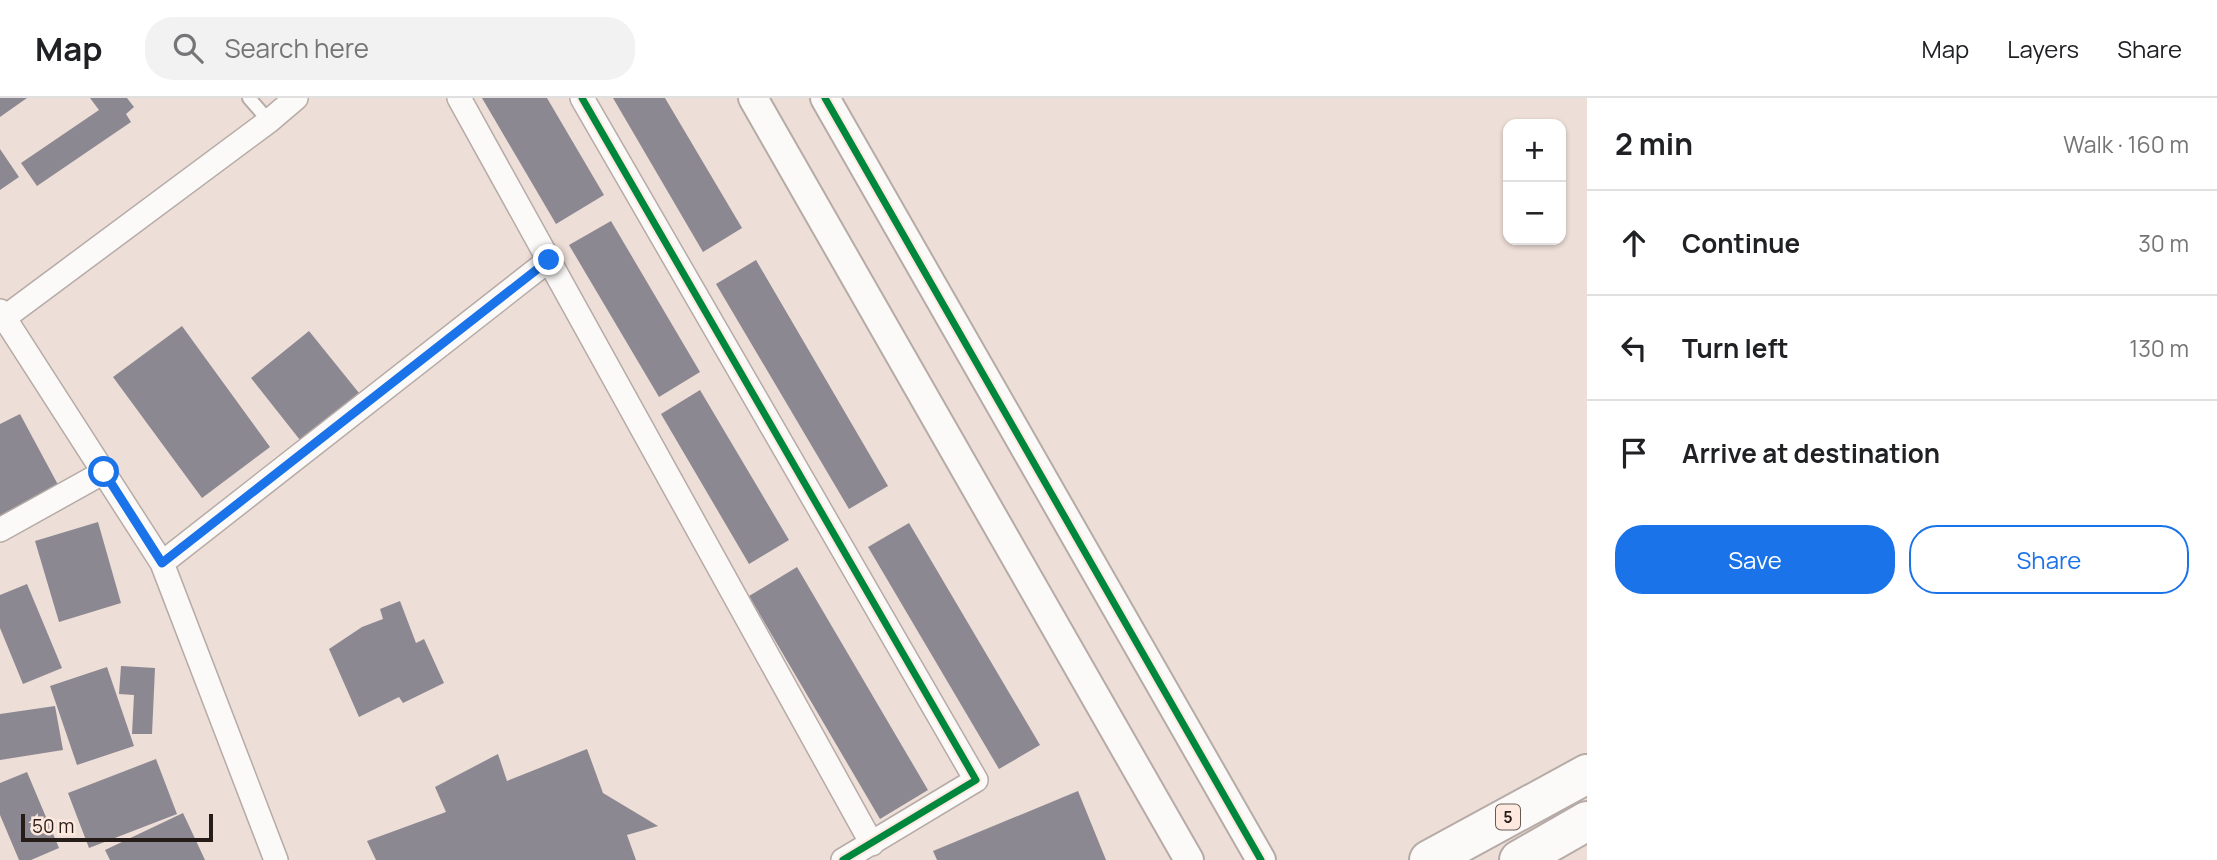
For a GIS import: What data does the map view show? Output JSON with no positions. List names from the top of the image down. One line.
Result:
{"streets":{"highway":["5"]},"scale_bar":"50 m","page":{"header":"Map","search":"Search here","nav":["Map","Layers","Share"],"heading":["2 min","Walk · 160 m"],"map_buttons":["+","−"],"list":[["Continue","30 m"],["Turn left","130 m"],"Arrive at destination"],"buttons":["Save","Share"],"scale":"50 m"}}
